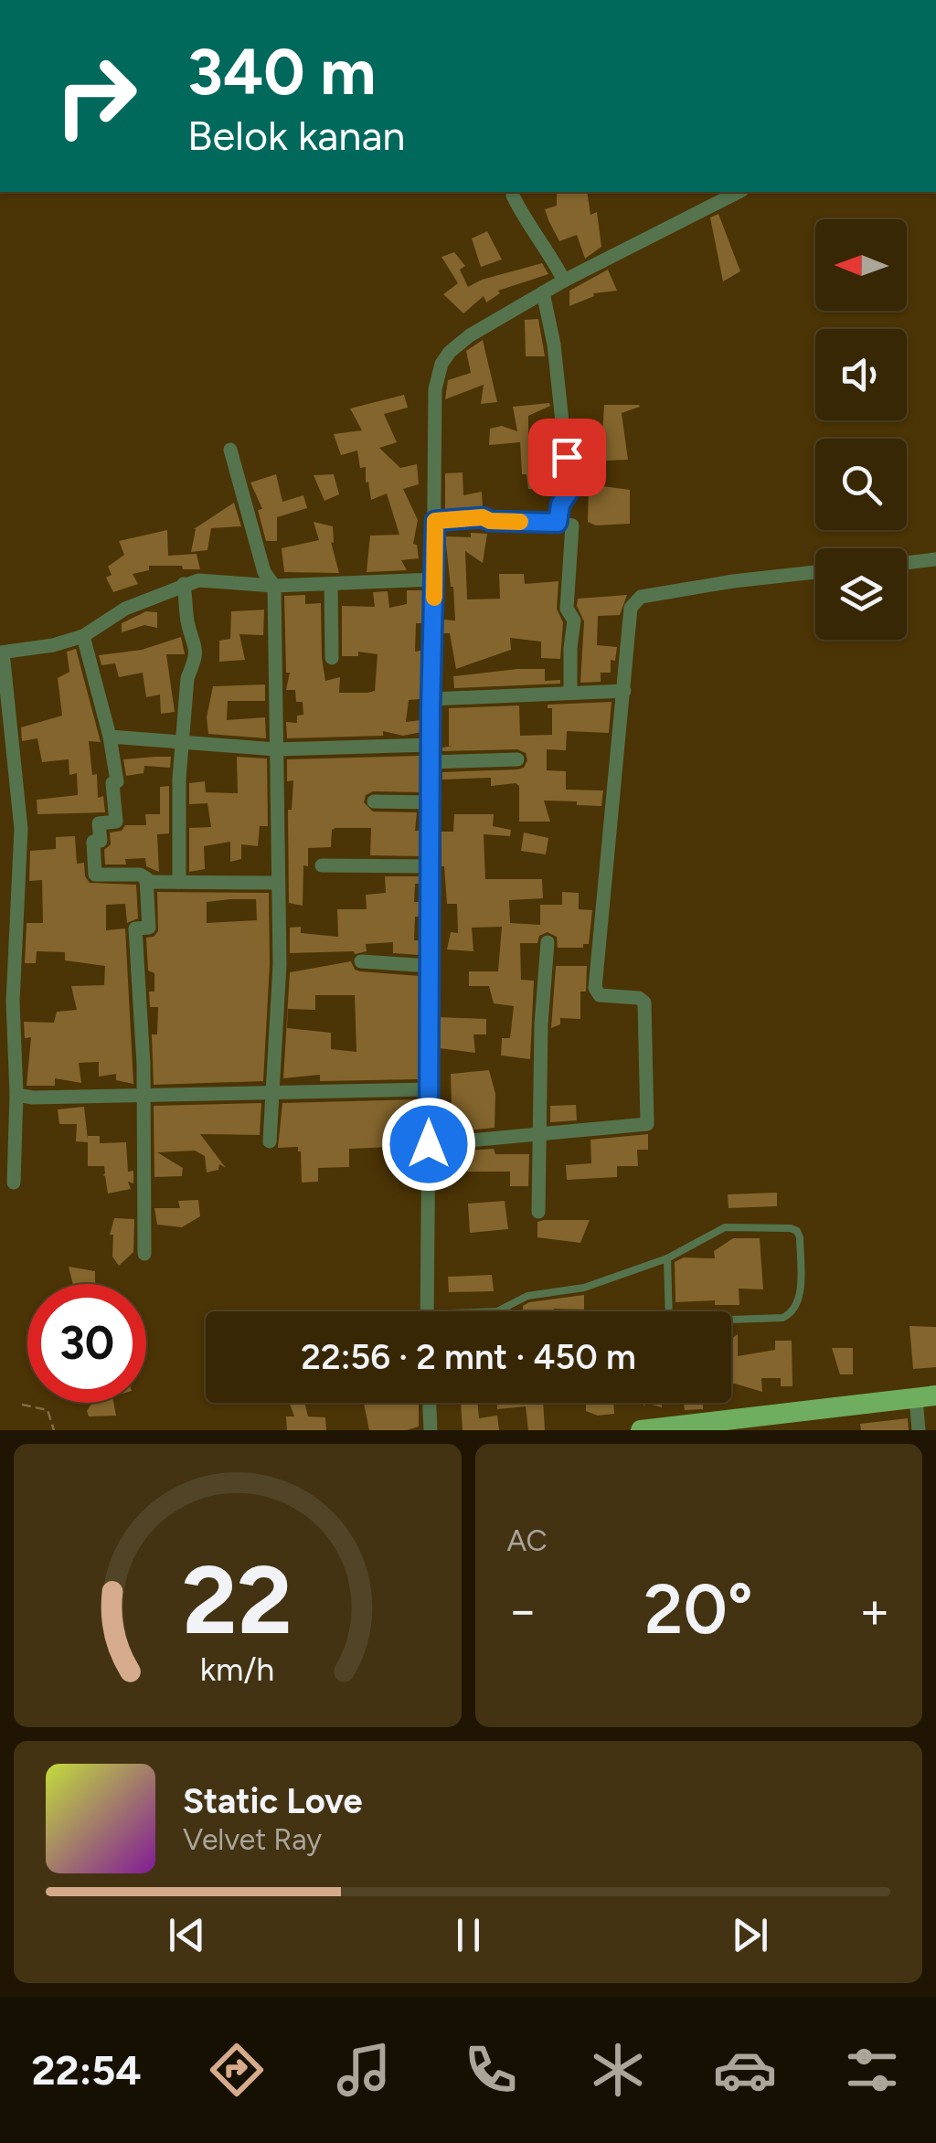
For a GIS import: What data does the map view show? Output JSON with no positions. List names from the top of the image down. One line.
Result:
{"north":"left","page":{"turn":["340 m","Belok kanan"],"limit":"30","trip":"22:56 · 2 mnt · 450 m","tile":"AC","heat":["−","20°","+"],"song":["Static Love","Velvet Ray"],"tabs":"22:54","gauge":["22","km/h"]}}
